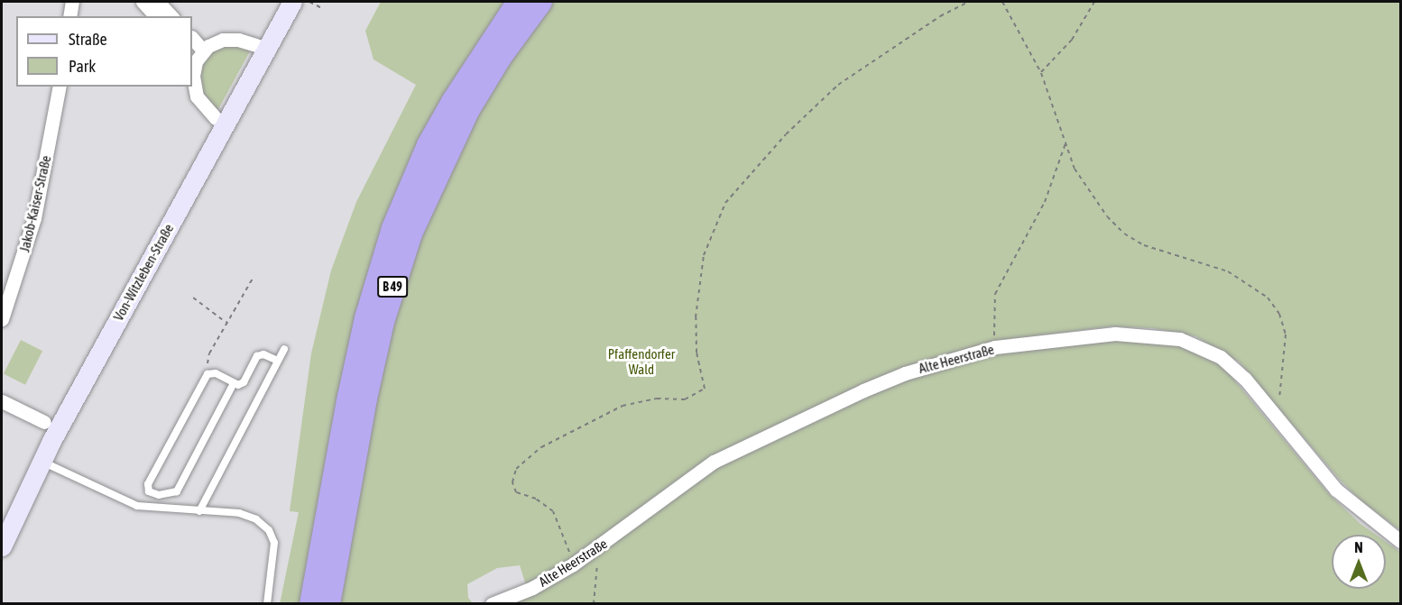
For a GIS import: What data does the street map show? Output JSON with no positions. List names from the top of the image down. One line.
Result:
{"streets":{"highway":["B 49"],"street":["Jakob-Kaiser-Straße","Von-Witzleben-Straße","Alte Heerstraße"]},"parks":["Pfaffendorfer Wald"],"legend":["Straße","Park"],"north":"top"}
